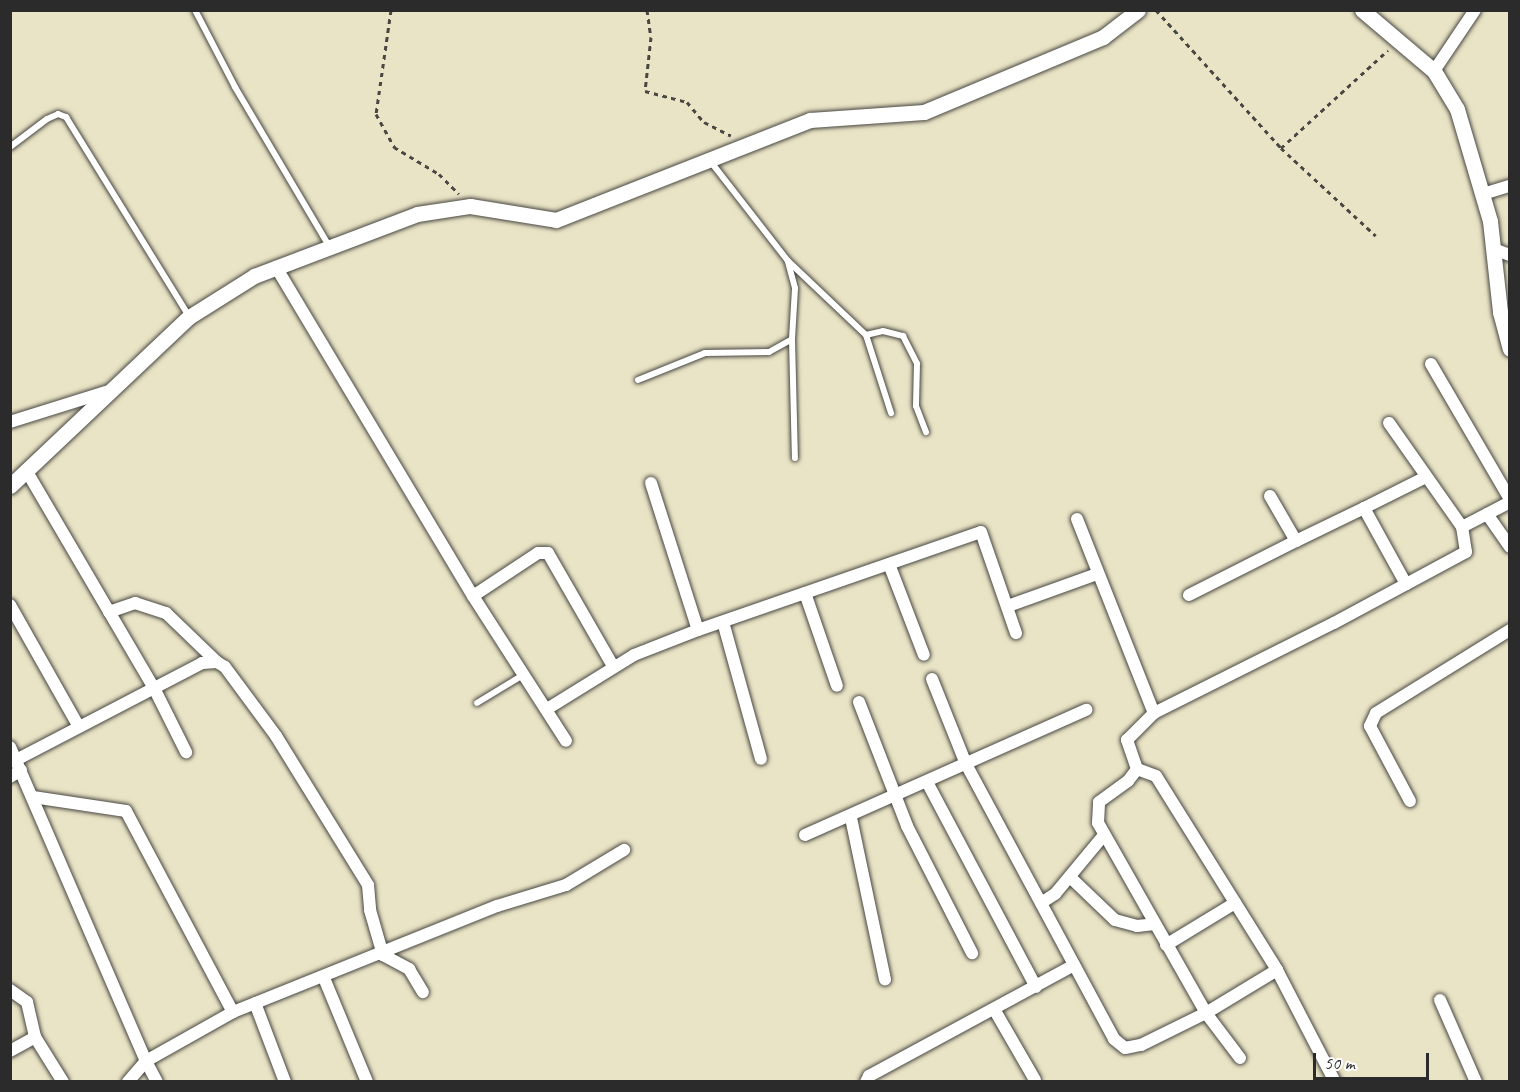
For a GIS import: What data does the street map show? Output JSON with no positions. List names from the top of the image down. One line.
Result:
{"scale_bar":"50 m"}
